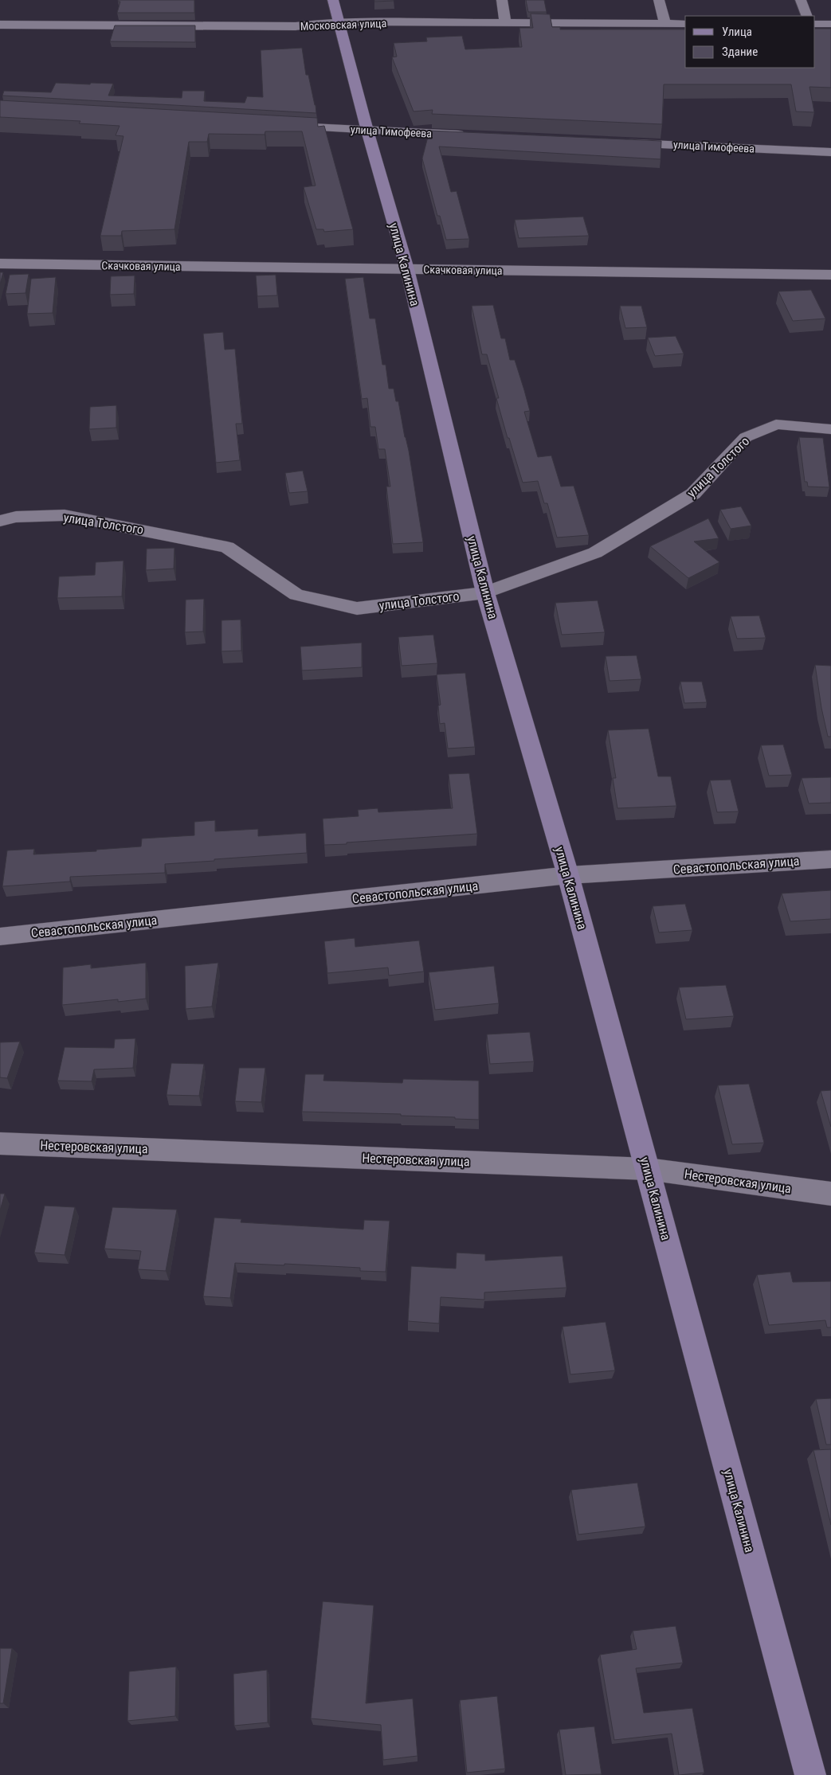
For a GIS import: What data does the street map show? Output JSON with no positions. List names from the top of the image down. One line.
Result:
{"streets":{"main road":["улица Калинина"],"street":["Московская улица","улица Тимофеева","Скачковая улица","улица Толстого","Севастопольская улица","Нестеровская улица"]},"crossings":[["Московская улица","улица Калинина"],["улица Тимофеева","улица Калинина"],["улица Калинина","Скачковая улица"],["улица Калинина","улица Толстого"],["улица Калинина","Севастопольская улица"],["улица Калинина","Нестеровская улица"]],"legend":["Улица","Здание"]}
